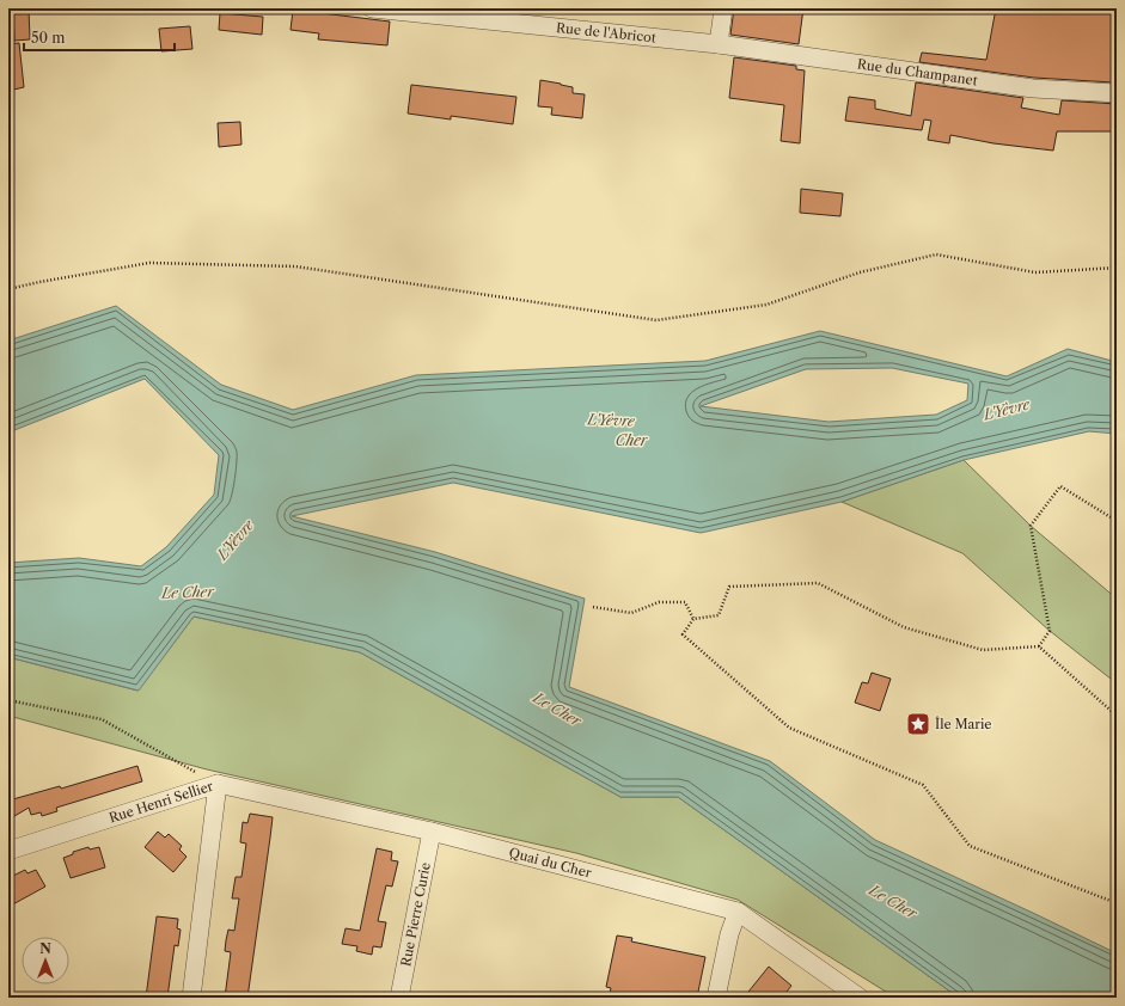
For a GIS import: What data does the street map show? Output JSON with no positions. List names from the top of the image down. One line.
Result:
{"streets":{"street":["Rue de l'Abricot","Rue du Champanet","Rue Henri Sellier","Quai du Cher","Rue Pierre Curie"]},"crossings":[["Rue de l'Abricot","Rue du Champanet"],["Rue Henri Sellier","Quai du Cher"],["Quai du Cher","Rue Pierre Curie"]],"water":["L'Yèvre","Cher","Le Cher"],"places":{"place":["Île Marie"]},"scale_bar":"50 m","north":"top"}
